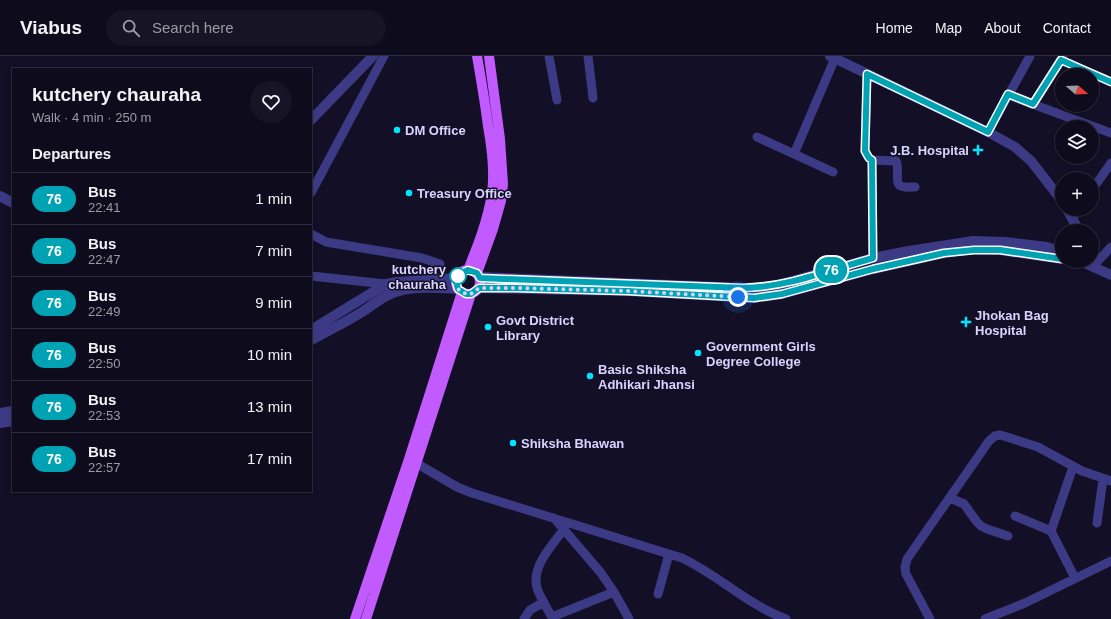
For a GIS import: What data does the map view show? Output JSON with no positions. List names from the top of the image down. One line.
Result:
{"places":{"other":["DM Office","Treasury Office","kutchery chauraha","Govt District Library","Government Girls Degree College","Basic Shiksha Adhikari Jhansi","Shiksha Bhawan"],"health":["J.B. Hospital","Jhokan Bag Hospital"]},"lines":["bus line 76"],"north":"right","page":{"header":"Viabus","search":"Search here","nav":["Home","Map","About","Contact"],"on_map":"76","map_buttons":["+","−"],"heading":[["kutchery chauraha","Walk · 4 min · 250 m"],"Departures"],"list":[{"mark":"76","name":"Bus","note":"22:41","value":"1 min"},{"mark":"76","name":"Bus","note":"22:47","value":"7 min"},{"mark":"76","name":"Bus","note":"22:49","value":"9 min"},{"mark":"76","name":"Bus","note":"22:50","value":"10 min"},{"mark":"76","name":"Bus","note":"22:53","value":"13 min"},{"mark":"76","name":"Bus","note":"22:57","value":"17 min"}]}}
